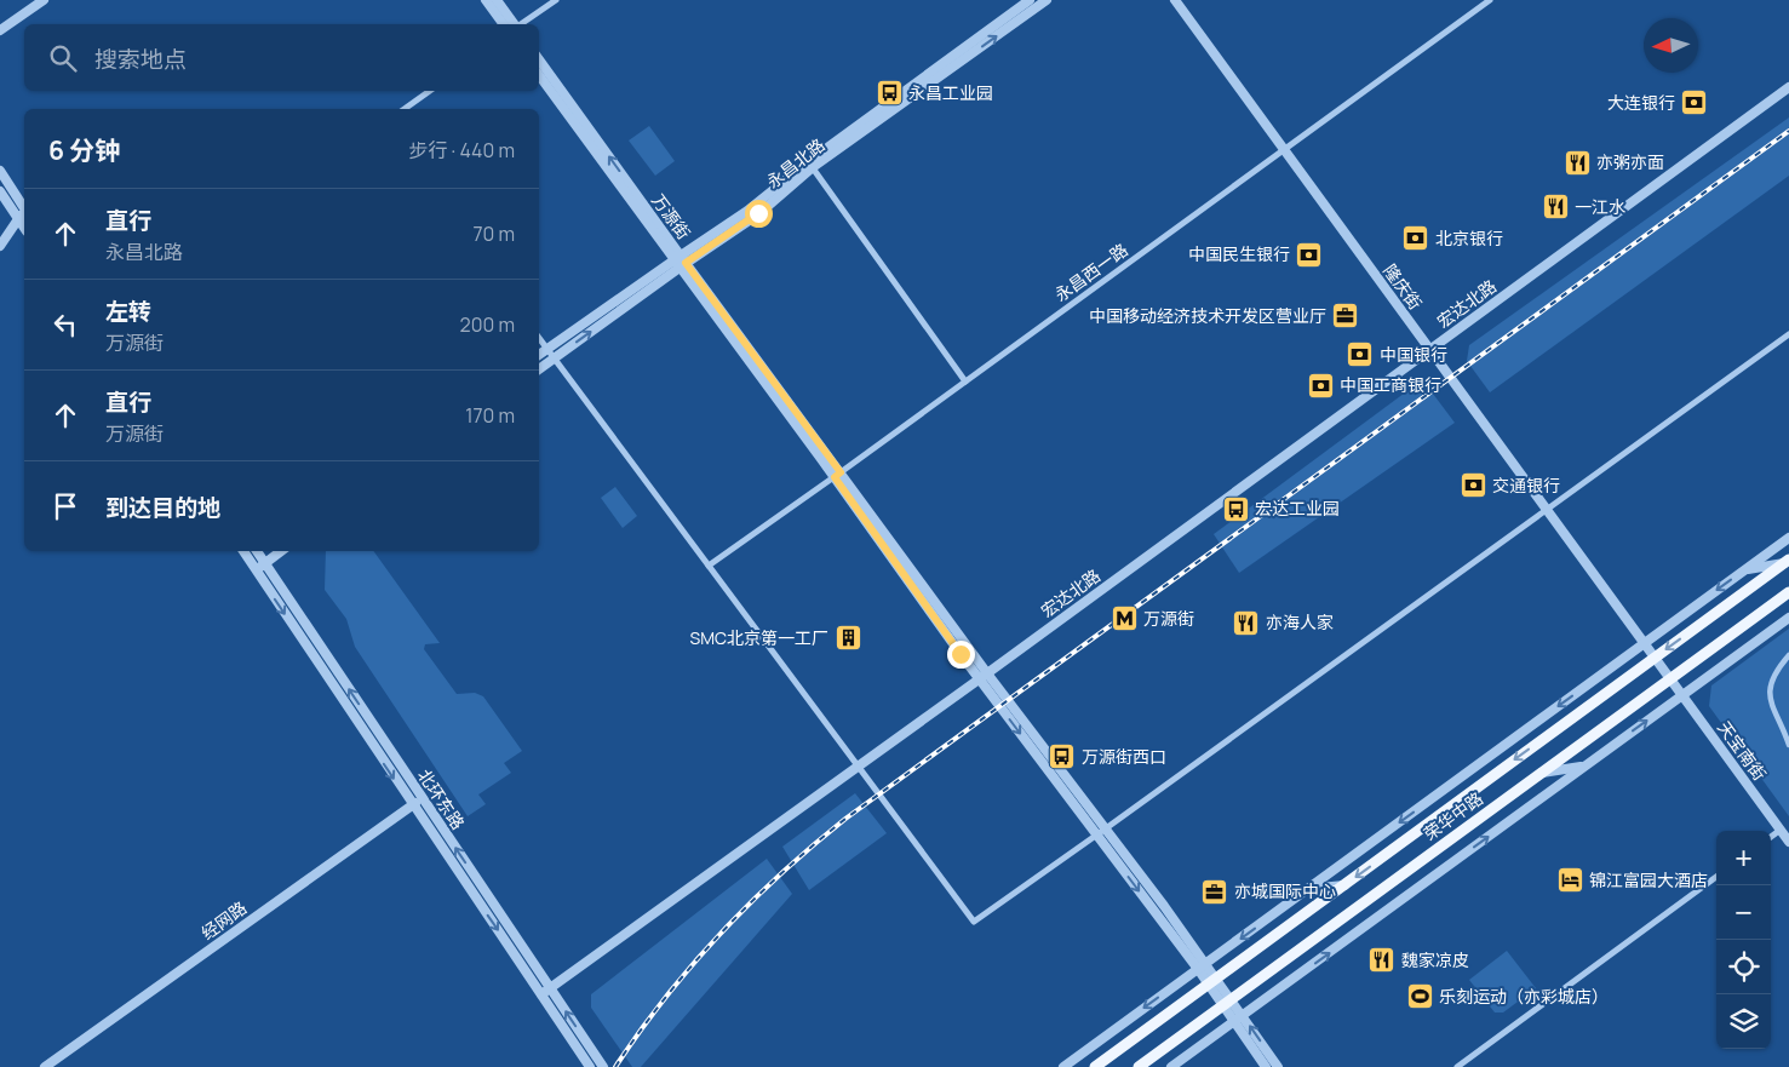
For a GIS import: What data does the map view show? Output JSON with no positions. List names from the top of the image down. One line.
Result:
{"streets":{"main road":["荣华中路"],"street":["永昌北路","万源街","永昌西一路","隆庆街","宏达北路","天宝南街","北环东路","经网路"]},"crossings":[["永昌北路","万源街"],["万源街","永昌西一路"],["万源街","宏达北路"],["万源街","荣华中路"],["永昌西一路","隆庆街"],["隆庆街","宏达北路"],["隆庆街","天宝南街"],["隆庆街","荣华中路"],["宏达北路","北环东路"],["天宝南街","荣华中路"],["北环东路","经网路"]],"places":{"bus stop":["永昌工业园","宏达工业园","万源街西口"],"bank":["大连银行","北京银行","中国民生银行","中国银行","中国工商银行","交通银行"],"restaurant":["亦粥亦面","一江水","亦海人家","魏家凉皮"],"office":["中国移动经济技术开发区营业厅","亦城国际中心"],"metro station":["万源街"],"building":["SMC北京第一工厂"],"hotel":["锦江富园大酒店"],"sports":["乐刻运动（亦彩城店）"]},"north":"left","page":{"search":"搜索地点","heading":["6 分钟","步行 · 440 m"],"list":[["直行","永昌北路","70 m"],["左转","万源街","200 m"],["直行","万源街","170 m"],"到达目的地"],"map_buttons":["+","−"]}}
